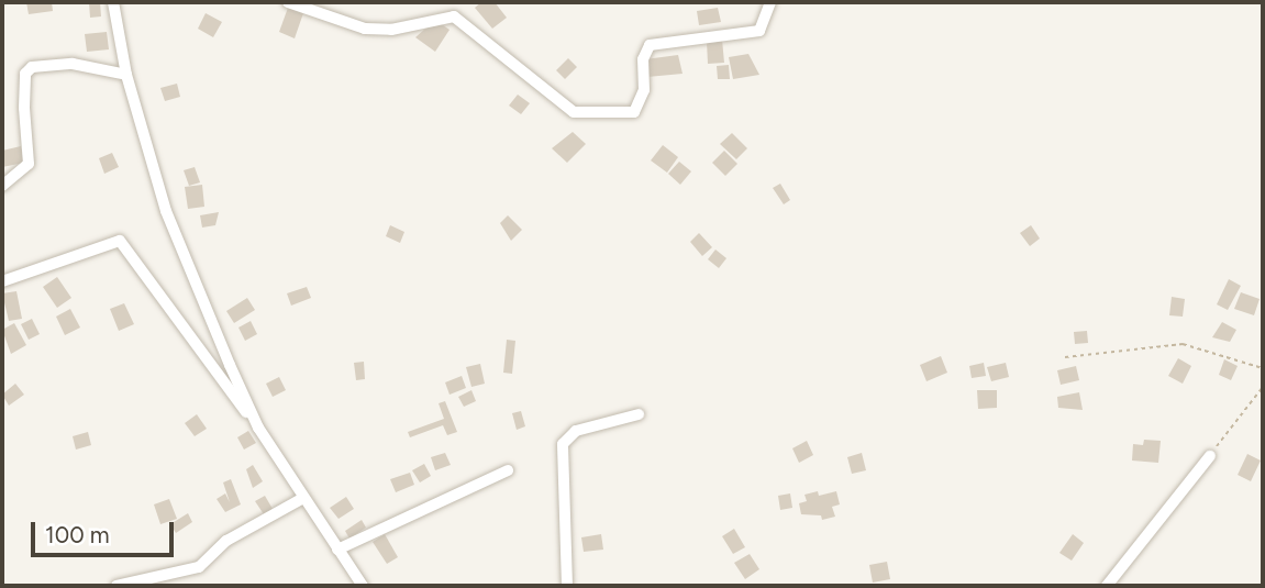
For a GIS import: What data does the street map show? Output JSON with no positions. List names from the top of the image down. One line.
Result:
{"scale_bar":"100 m"}
